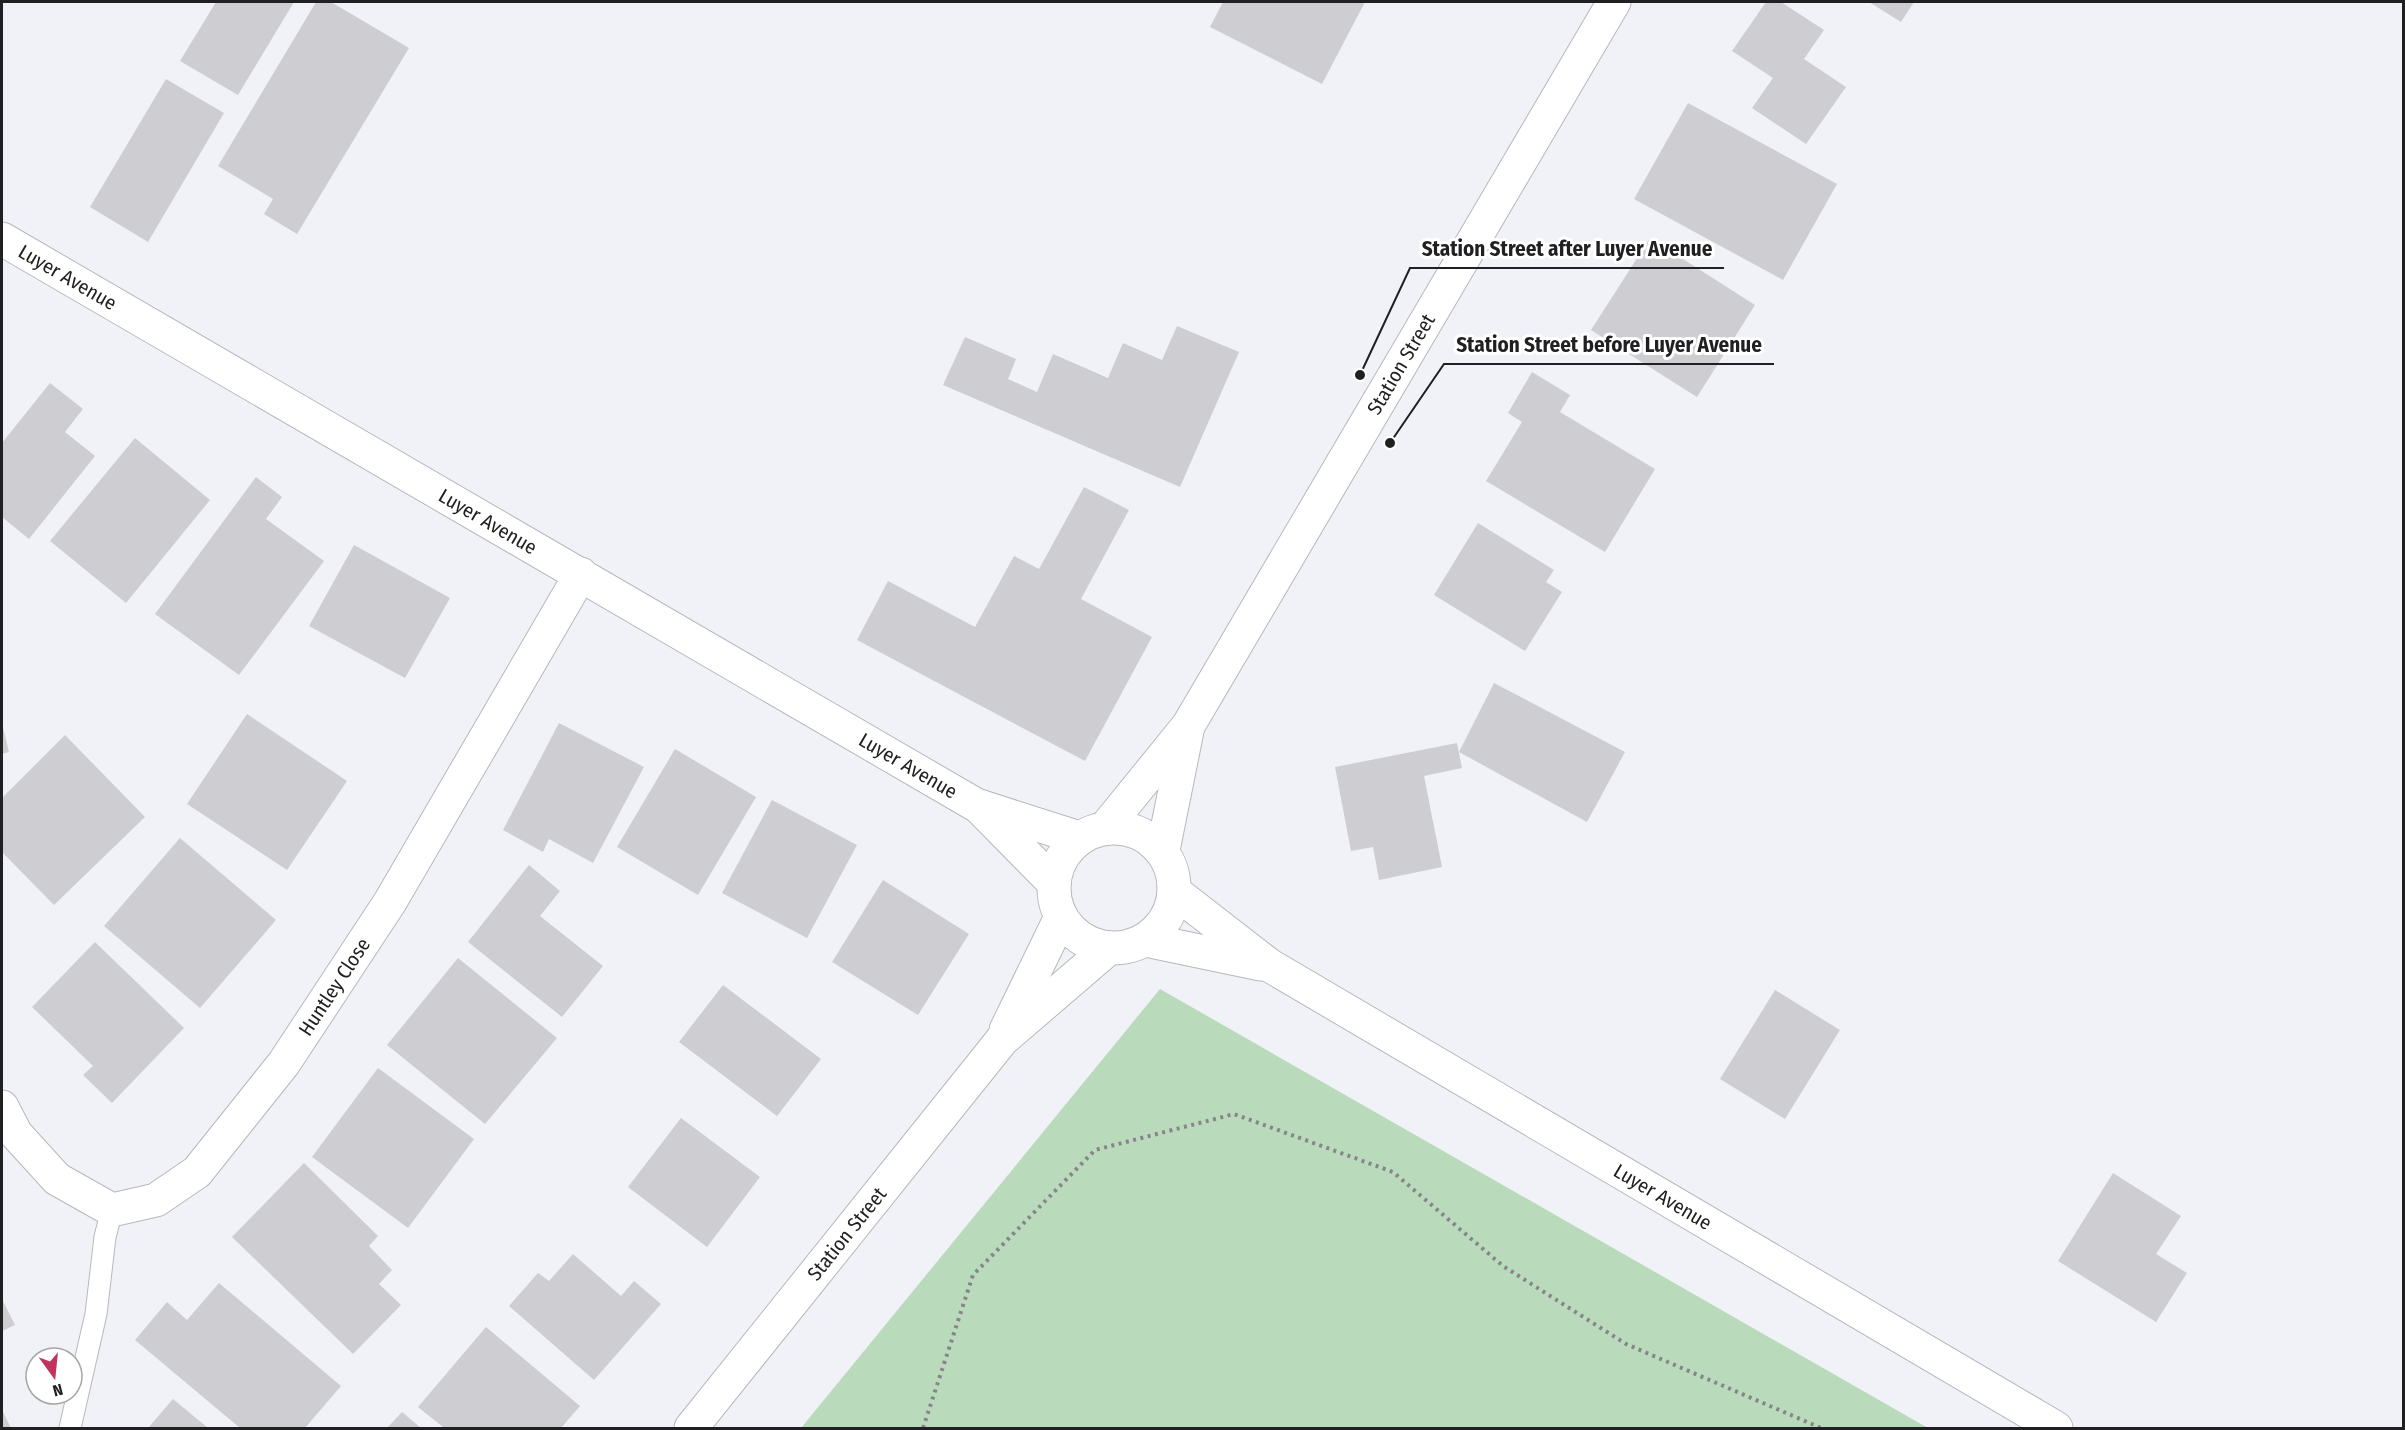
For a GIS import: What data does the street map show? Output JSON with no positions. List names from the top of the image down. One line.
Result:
{"streets":{"street":["Luyer Avenue","Station Street","Huntley Close"]},"crossings":[["Luyer Avenue","Station Street"],["Luyer Avenue","Huntley Close"]],"places":["Station Street after Luyer Avenue","Station Street before Luyer Avenue"],"north":"bottom"}
